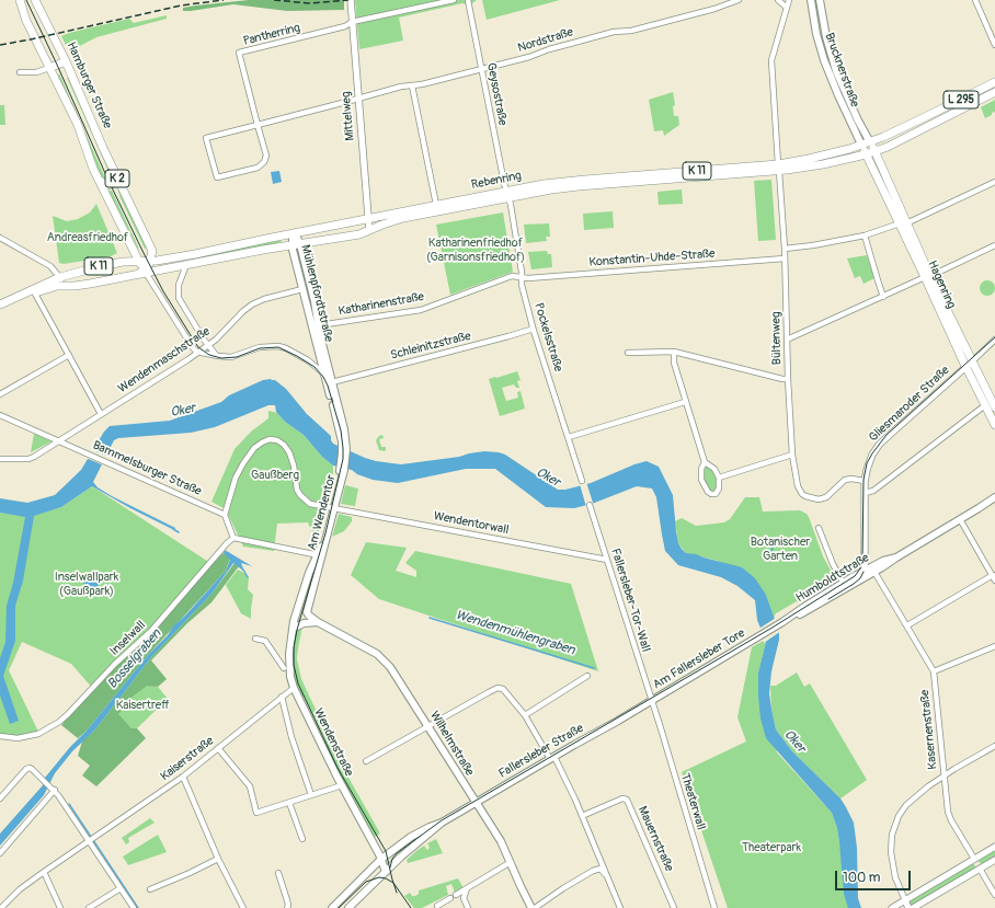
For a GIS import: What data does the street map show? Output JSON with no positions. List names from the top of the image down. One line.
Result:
{"streets":{"main road":["Brucknerstraße","Hamburger Straße","L 295","K 11","K 2","Rebenring","Hagenring","Mühlenpfordtstraße","Am Wendentor","Humboldtstraße","Am Fallersleber Tore","Wendenstraße","Wilhelmstraße","Fallersleber Straße"],"street":["Pantherring","Nordstraße","Geysostraße","Mittelweg","Konstantin-Uhde-Straße","Katharinenstraße","Pockelsstraße","Bültenweg","Schleinitzstraße","Wendenmaschstraße","Gliesmaroder Straße","Bammelsburger Straße","Wendentorwall","Fallersleber-Tor-Wall","Inselwall","Kasernenstraße","Kaiserstraße","Theaterwall","Mauernstraße"]},"crossings":[["Pantherring","Mittelweg"],["Nordstraße","Geysostraße"],["Nordstraße","Mittelweg"],["Brucknerstraße","L 295"],["Brucknerstraße","K 11"],["Brucknerstraße","Rebenring"],["Brucknerstraße","Hagenring"],["Geysostraße","Rebenring"],["Geysostraße","Pockelsstraße"],["L 295","K 11"],["L 295","Rebenring"],["L 295","Hagenring"],["Mittelweg","Rebenring"],["K 11","K 2"],["K 11","Rebenring"],["K 11","Hagenring"],["K 2","Rebenring"],["Rebenring","Hagenring"],["Rebenring","Mühlenpfordtstraße"],["Rebenring","Pockelsstraße"],["Rebenring","Bültenweg"],["Konstantin-Uhde-Straße","Katharinenstraße"],["Konstantin-Uhde-Straße","Pockelsstraße"],["Konstantin-Uhde-Straße","Bültenweg"],["Hagenring","Gliesmaroder Straße"],["Mühlenpfordtstraße","Katharinenstraße"],["Mühlenpfordtstraße","Schleinitzstraße"],["Mühlenpfordtstraße","Wendenmaschstraße"],["Mühlenpfordtstraße","Am Wendentor"],["Katharinenstraße","Pockelsstraße"],["Pockelsstraße","Schleinitzstraße"],["Bültenweg","Gliesmaroder Straße"],["Wendenmaschstraße","Bammelsburger Straße"],["Gliesmaroder Straße","Humboldtstraße"],["Bammelsburger Straße","Wendentorwall"],["Am Wendentor","Wendentorwall"],["Am Wendentor","Wendenstraße"],["Am Wendentor","Wilhelmstraße"],["Wendentorwall","Fallersleber-Tor-Wall"],["Humboldtstraße","Am Fallersleber Tore"],["Humboldtstraße","Kasernenstraße"],["Fallersleber-Tor-Wall","Am Fallersleber Tore"],["Fallersleber-Tor-Wall","Fallersleber Straße"],["Fallersleber-Tor-Wall","Theaterwall"],["Am Fallersleber Tore","Fallersleber Straße"],["Am Fallersleber Tore","Theaterwall"],["Wendenstraße","Fallersleber Straße"],["Wendenstraße","Kaiserstraße"],["Wilhelmstraße","Fallersleber Straße"],["Fallersleber Straße","Theaterwall"]],"water":["Oker","Wendenmühlengraben","Bosselgraben"],"parks":["Andreasfriedhof","Katharinenfriedhof (Garnisonsfriedhof)","Gaußberg","Botanischer Garten","Inselwallpark (Gaußpark)","Kaisertreff","Theaterpark"],"scale_bar":"100 m"}
